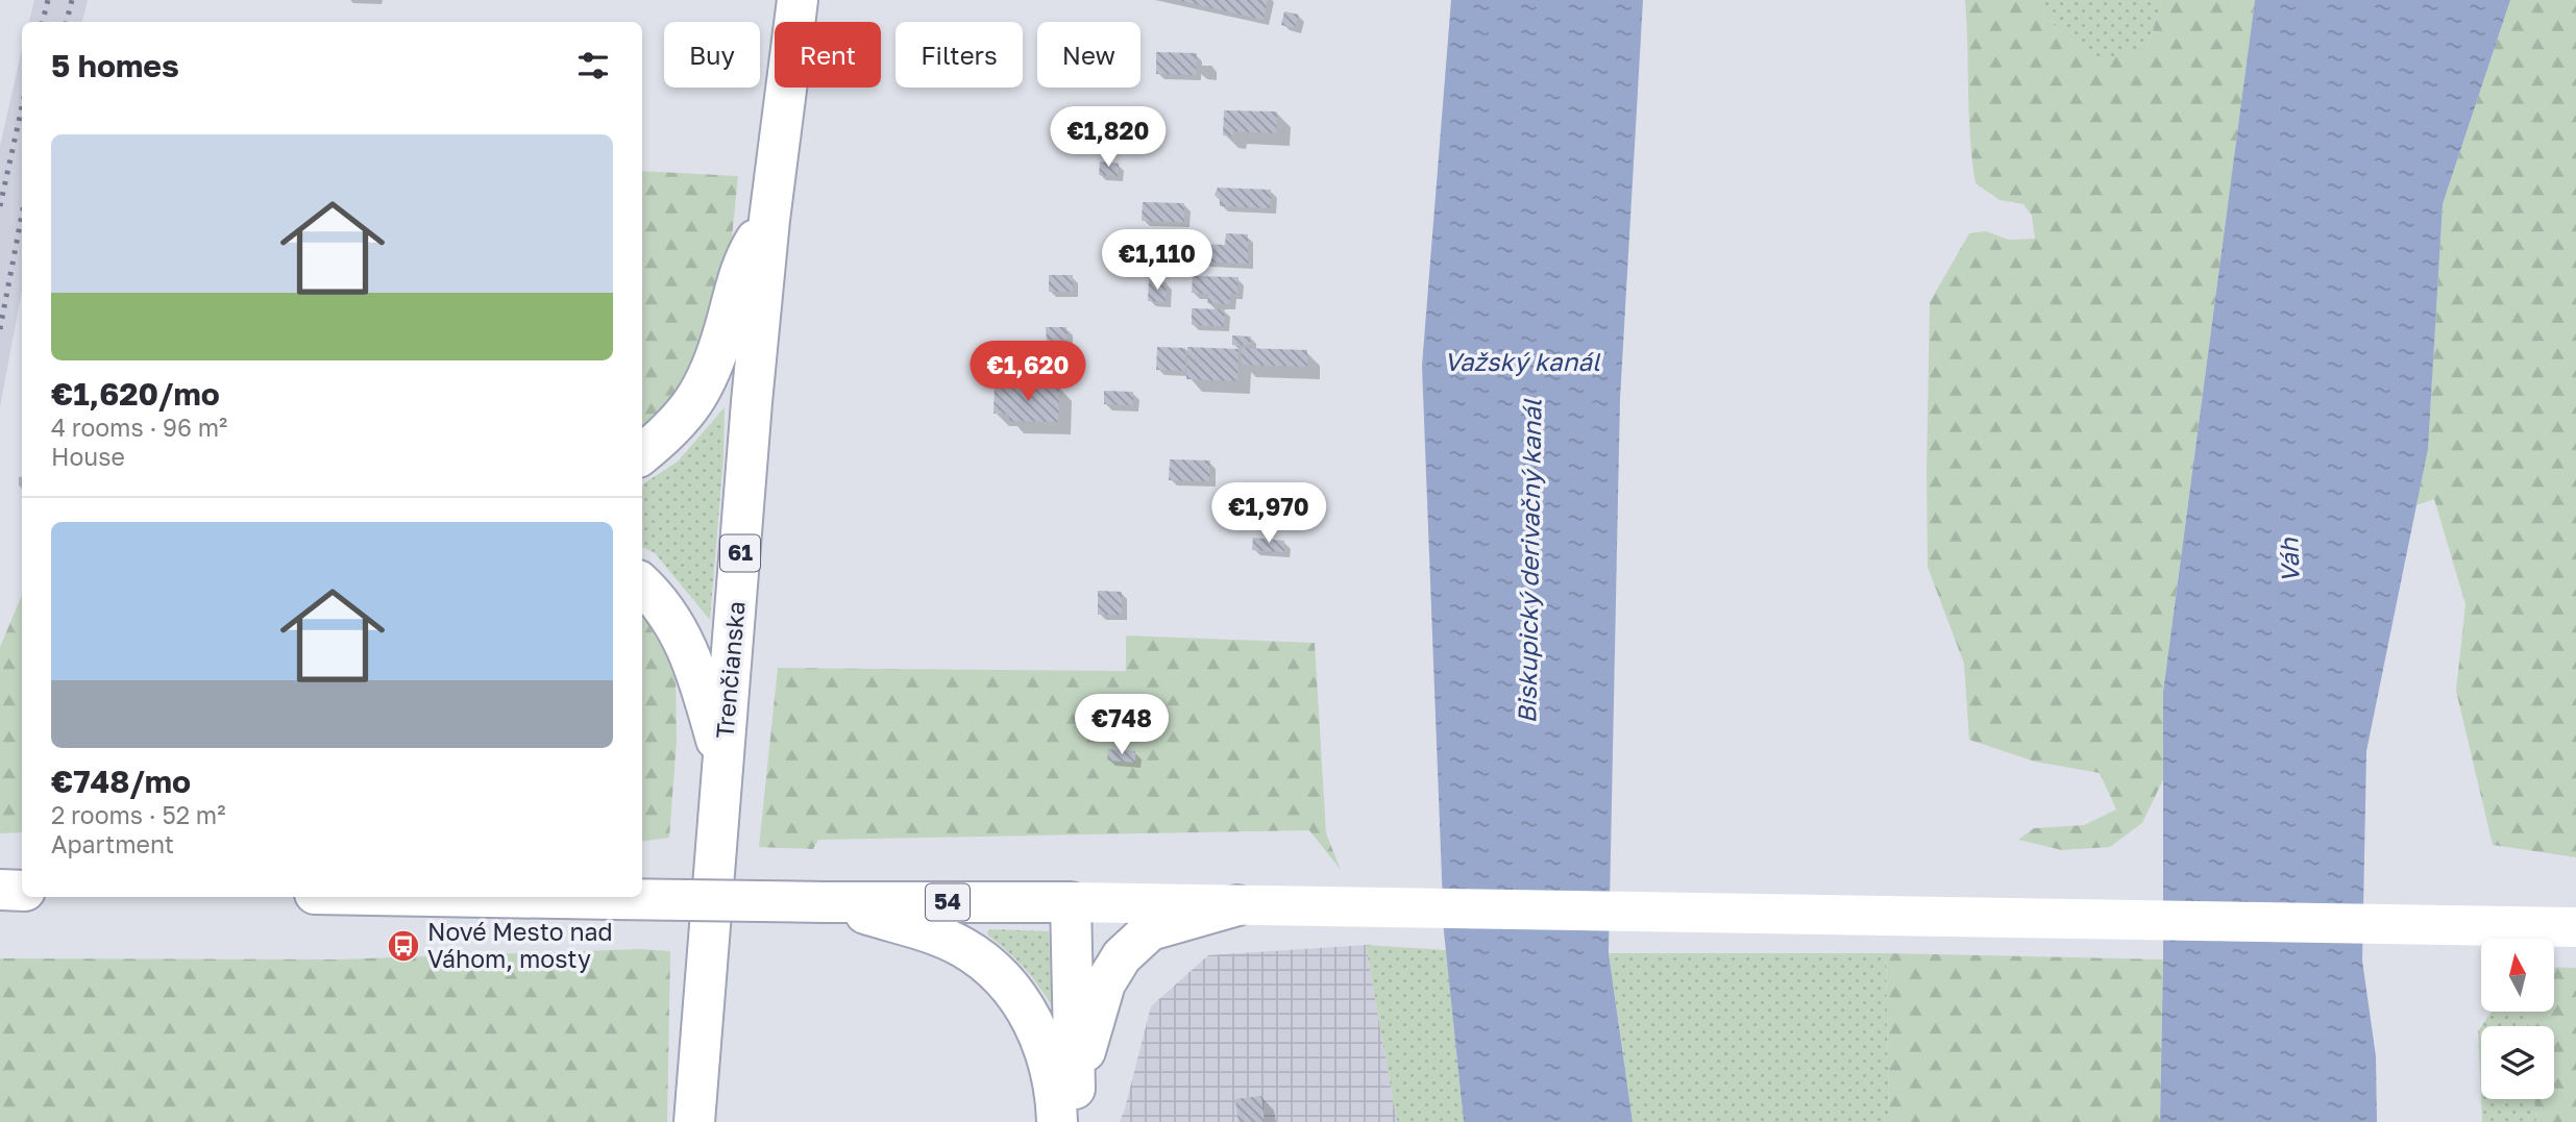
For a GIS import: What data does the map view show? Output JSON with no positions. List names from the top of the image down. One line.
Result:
{"streets":{"main road":["61","Trenčianska","54"]},"water":["Važský kanál","Váh","Biskupický derivačný kanál"],"places":{"bus stop":["Nové Mesto nad Váhom, mosty"]},"north":"top","page":{"chip":["Buy","Rent","Filters","New"],"heading":"5 homes","price":["€1,820","€1,110","€1,620","€1,970","€748"],"list":[{"name":"€1,620/mo","note":"4 rooms · 96 m² · House"},{"name":"€748/mo","note":"2 rooms · 52 m² · Apartment"}]}}
